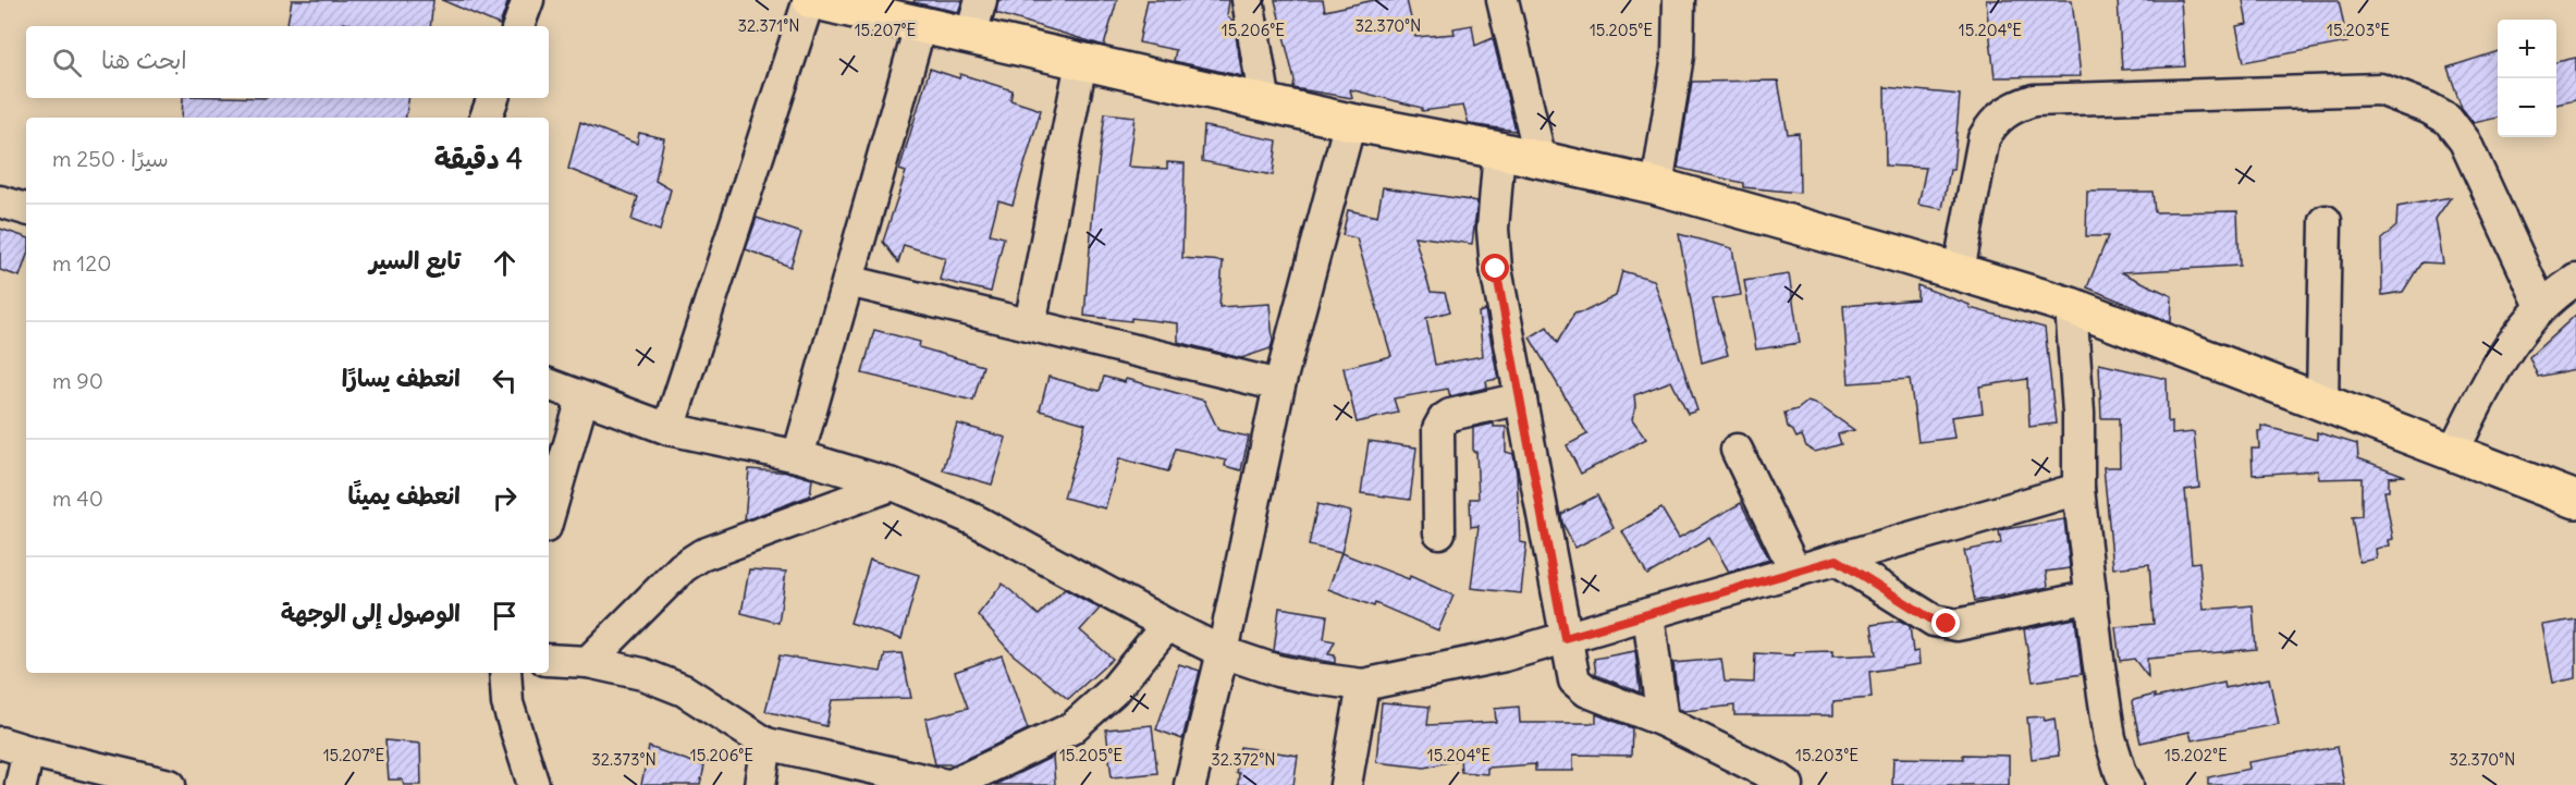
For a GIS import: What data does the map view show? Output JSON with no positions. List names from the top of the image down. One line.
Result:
{"page":{"map_buttons":["+","−"],"search":"ابحث هنا","heading":["4 دقيقة","سيرًا · 250 m"],"list":[["تابع السير","120 m"],["انعطف يسارًا","90 m"],["انعطف يمينًا","40 m"],"الوصول إلى الوجهة"]},"coordinates":["32.370°N","32.371°N","15.207°E","15.206°E","15.205°E","15.204°E","15.203°E","15.202°E","32.373°N","32.372°N"]}
